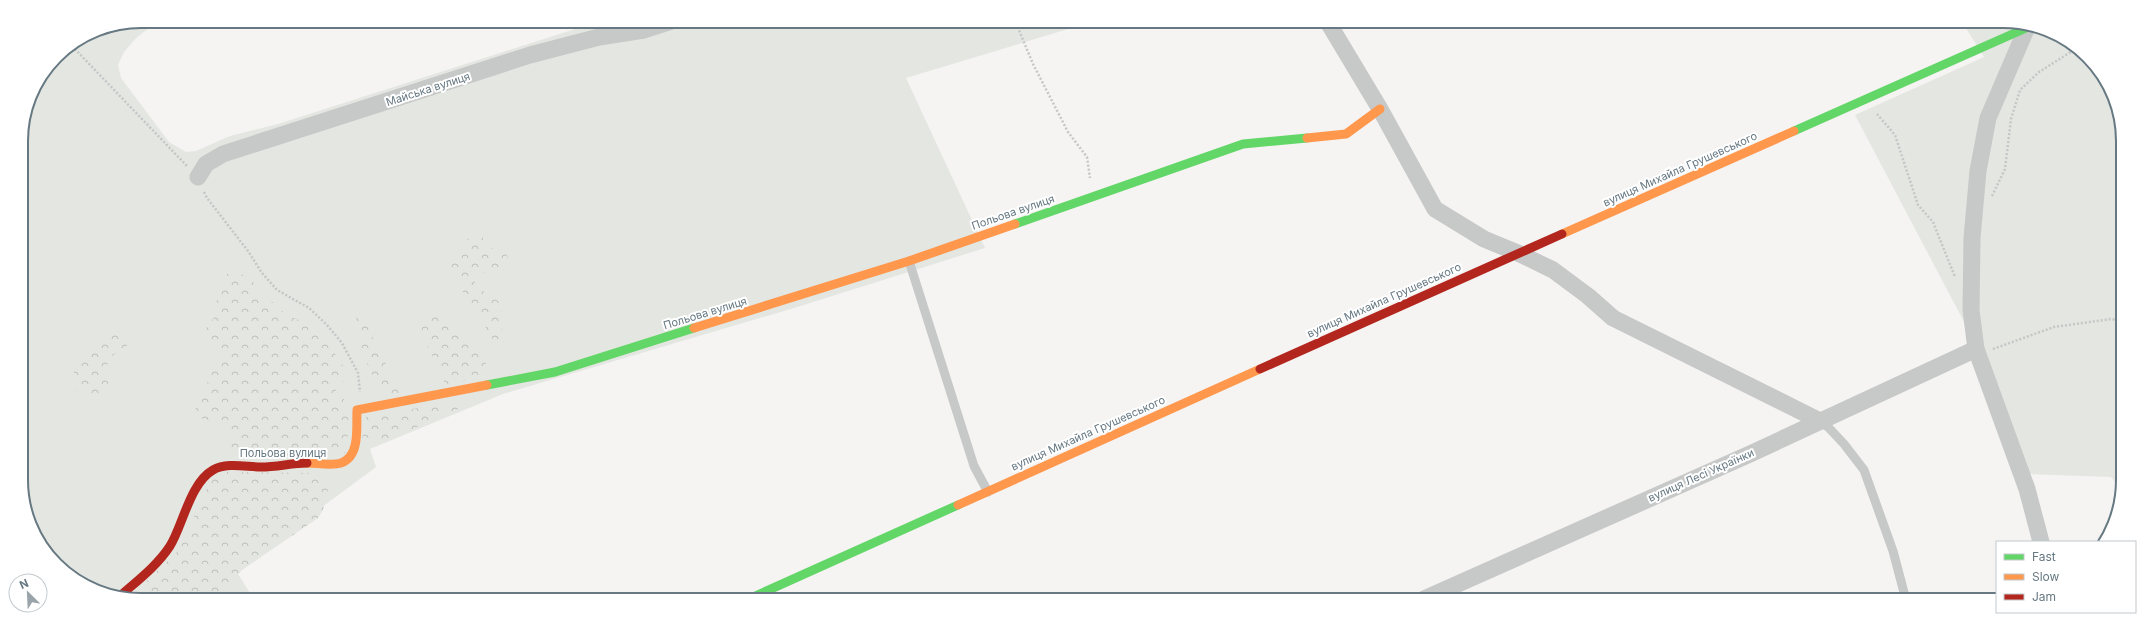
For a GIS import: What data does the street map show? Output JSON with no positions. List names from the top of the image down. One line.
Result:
{"streets":{"street":["Майська вулиця","вулиця Михайла Грушевського","Польова вулиця","вулиця Лесі Українки"]},"legend":["Fast","Slow","Jam"],"north":"top left"}
